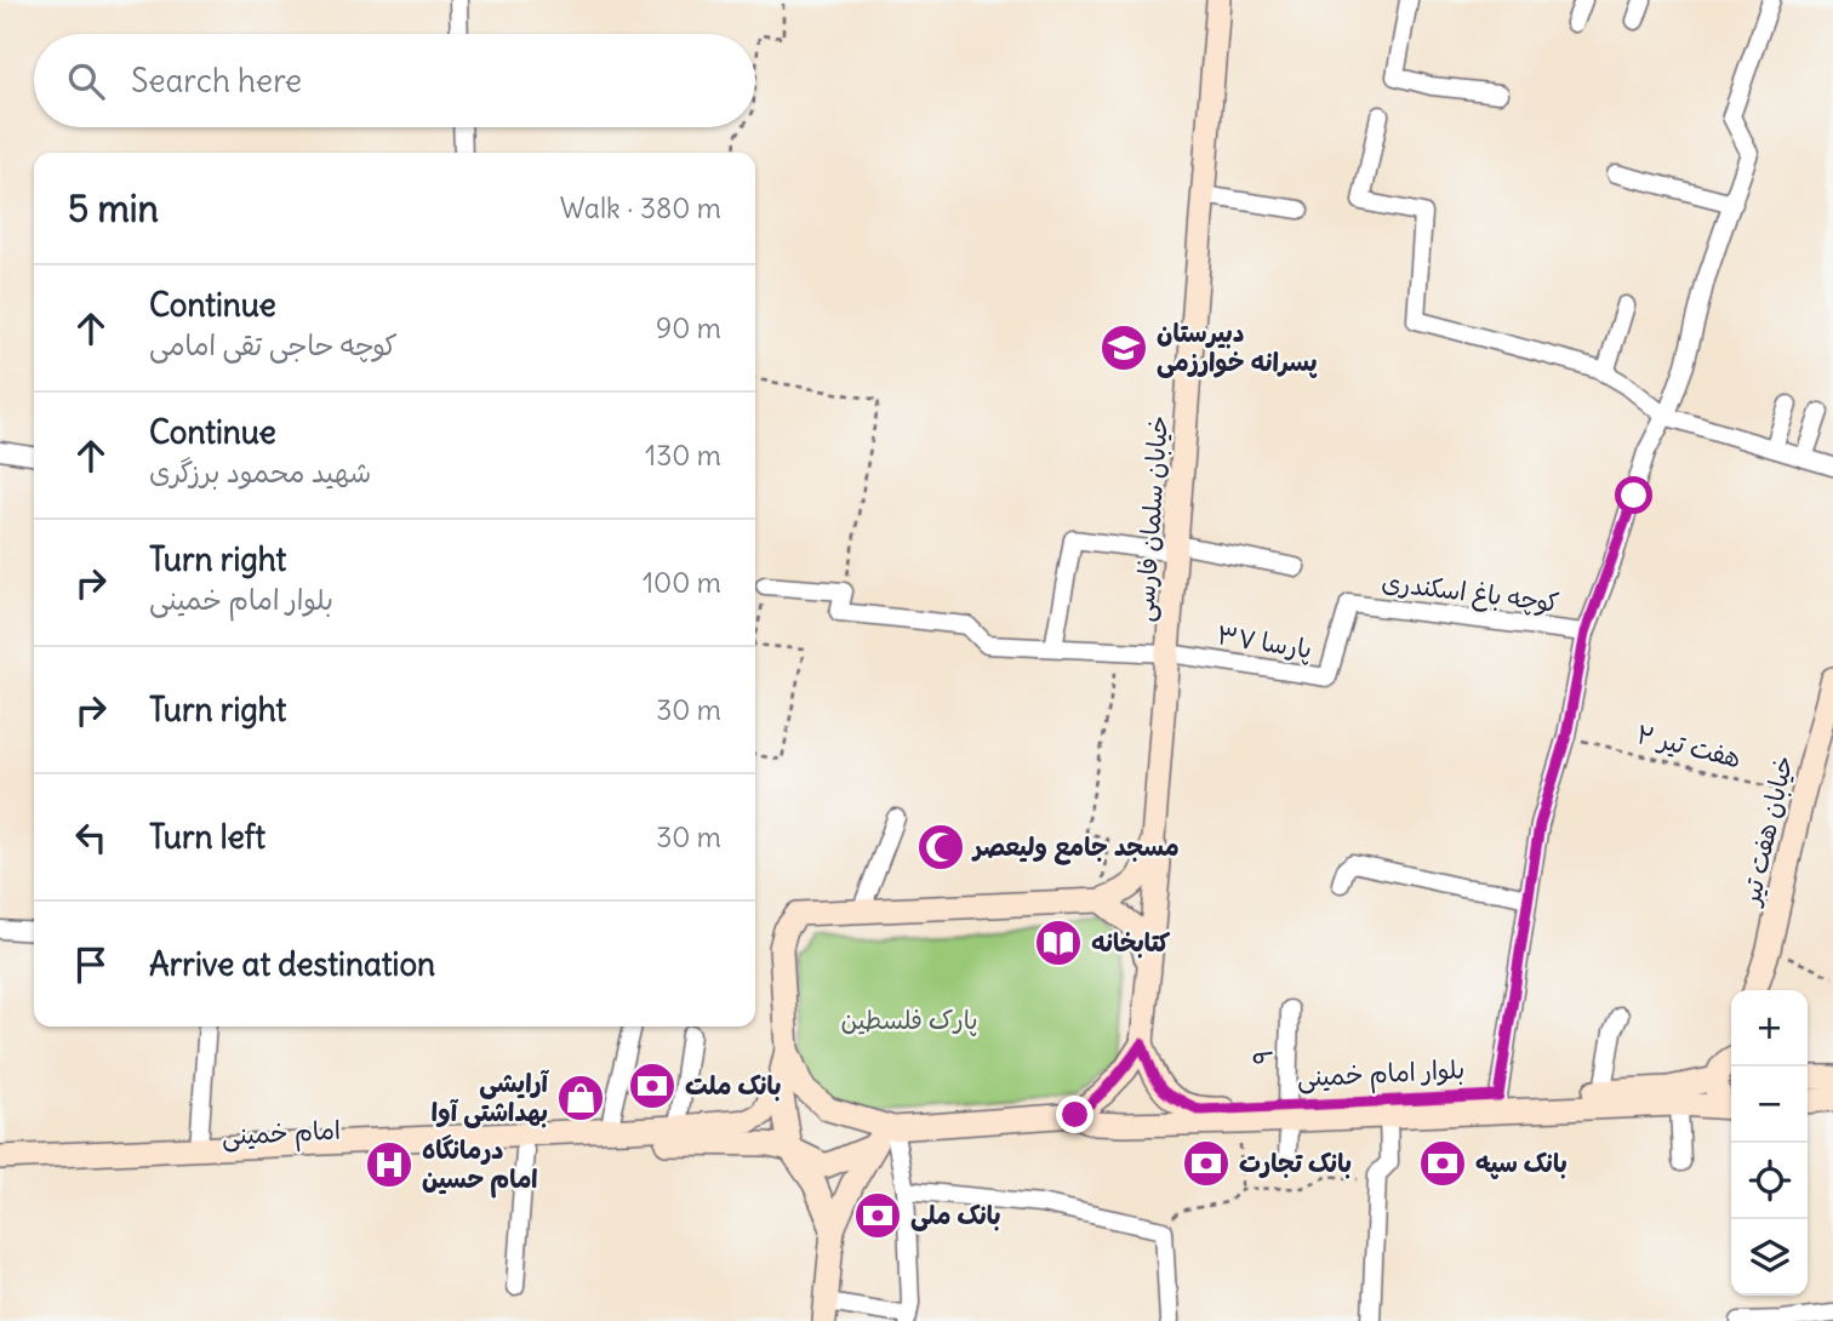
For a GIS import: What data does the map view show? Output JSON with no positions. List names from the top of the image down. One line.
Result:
{"streets":{"main road":["خیابان سلمان فارسی","خیابان هفت تیر","بلوار امام خمینی","امام خمینی"],"street":["کوچه باغ اسکندری","پارسا ۳۷","۹"],"path":["هفت تیر ۲"]},"crossings":[["خیابان سلمان فارسی","پارسا ۳۷"],["کوچه باغ اسکندری","پارسا ۳۷"],["هفت تیر ۲","خیابان هفت تیر"],["۹","بلوار امام خمینی"]],"parks":["پارک فلسطین"],"places":{"school or university":["دبیرستان پسرانه خوارزمی"],"mosque":["مسجد جامع ولیعصر"],"library":["کتابخانه"],"bank":["بانک ملت","بانک تجارت","بانک سپه","بانک ملی"],"shop":["آرایشی بهداشتی آوا"],"hospital":["درمانگاه امام حسین"]},"page":{"search":"Search here","heading":["5 min","Walk · 380 m"],"list":[["Continue","کوچه حاجی تقی امامی","90 m"],["Continue","شهید محمود برزگری","130 m"],["Turn right","بلوار امام خمینی","100 m"],["Turn right","30 m"],["Turn left","30 m"],"Arrive at destination"],"map_buttons":["+","−"]}}
